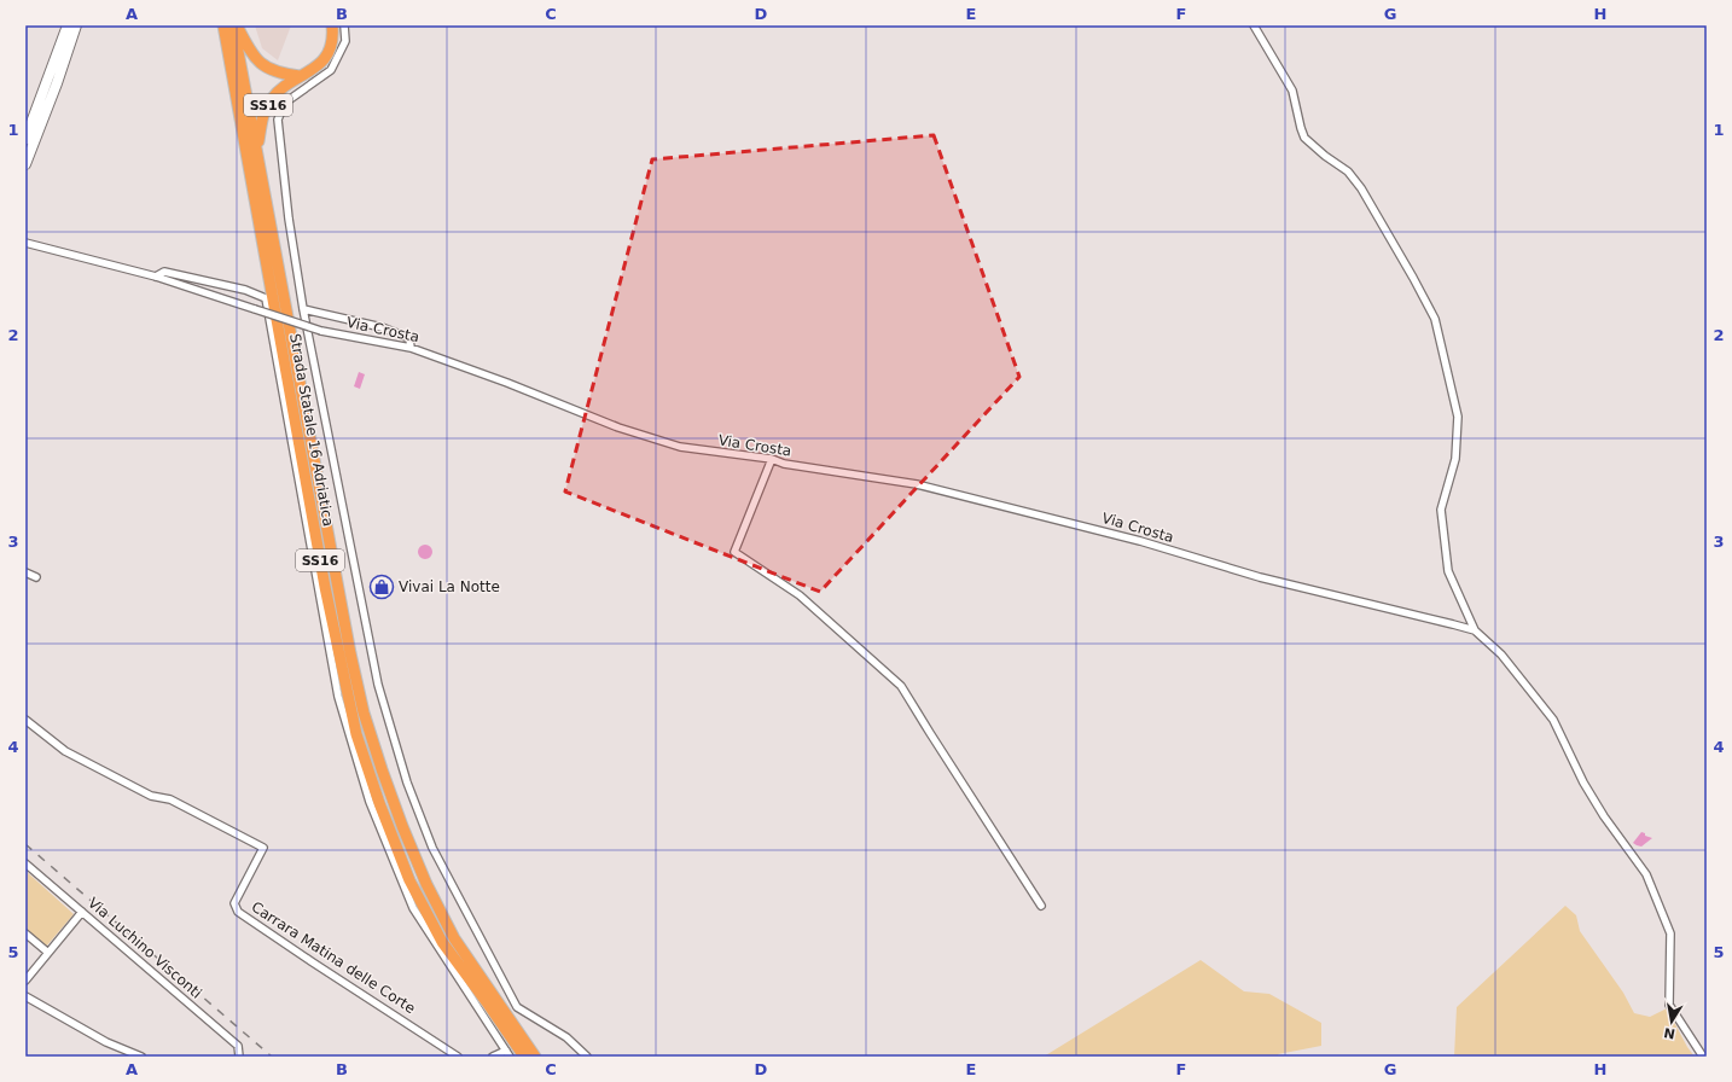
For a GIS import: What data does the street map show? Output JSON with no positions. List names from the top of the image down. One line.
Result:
{"streets":{"highway":["SS16","Strada Statale 16 Adriatica"],"street":["Via Crosta","Via Luchino Visconti","Carrara Matina delle Corte"]},"crossings":[["SS16","Strada Statale 16 Adriatica"]],"places":{"shop":["Vivai La Notte"]},"north":"bottom","grid":{"columns":["A","B","C","D","E","F","G","H"],"rows":["1","2","3","4","5"]}}
